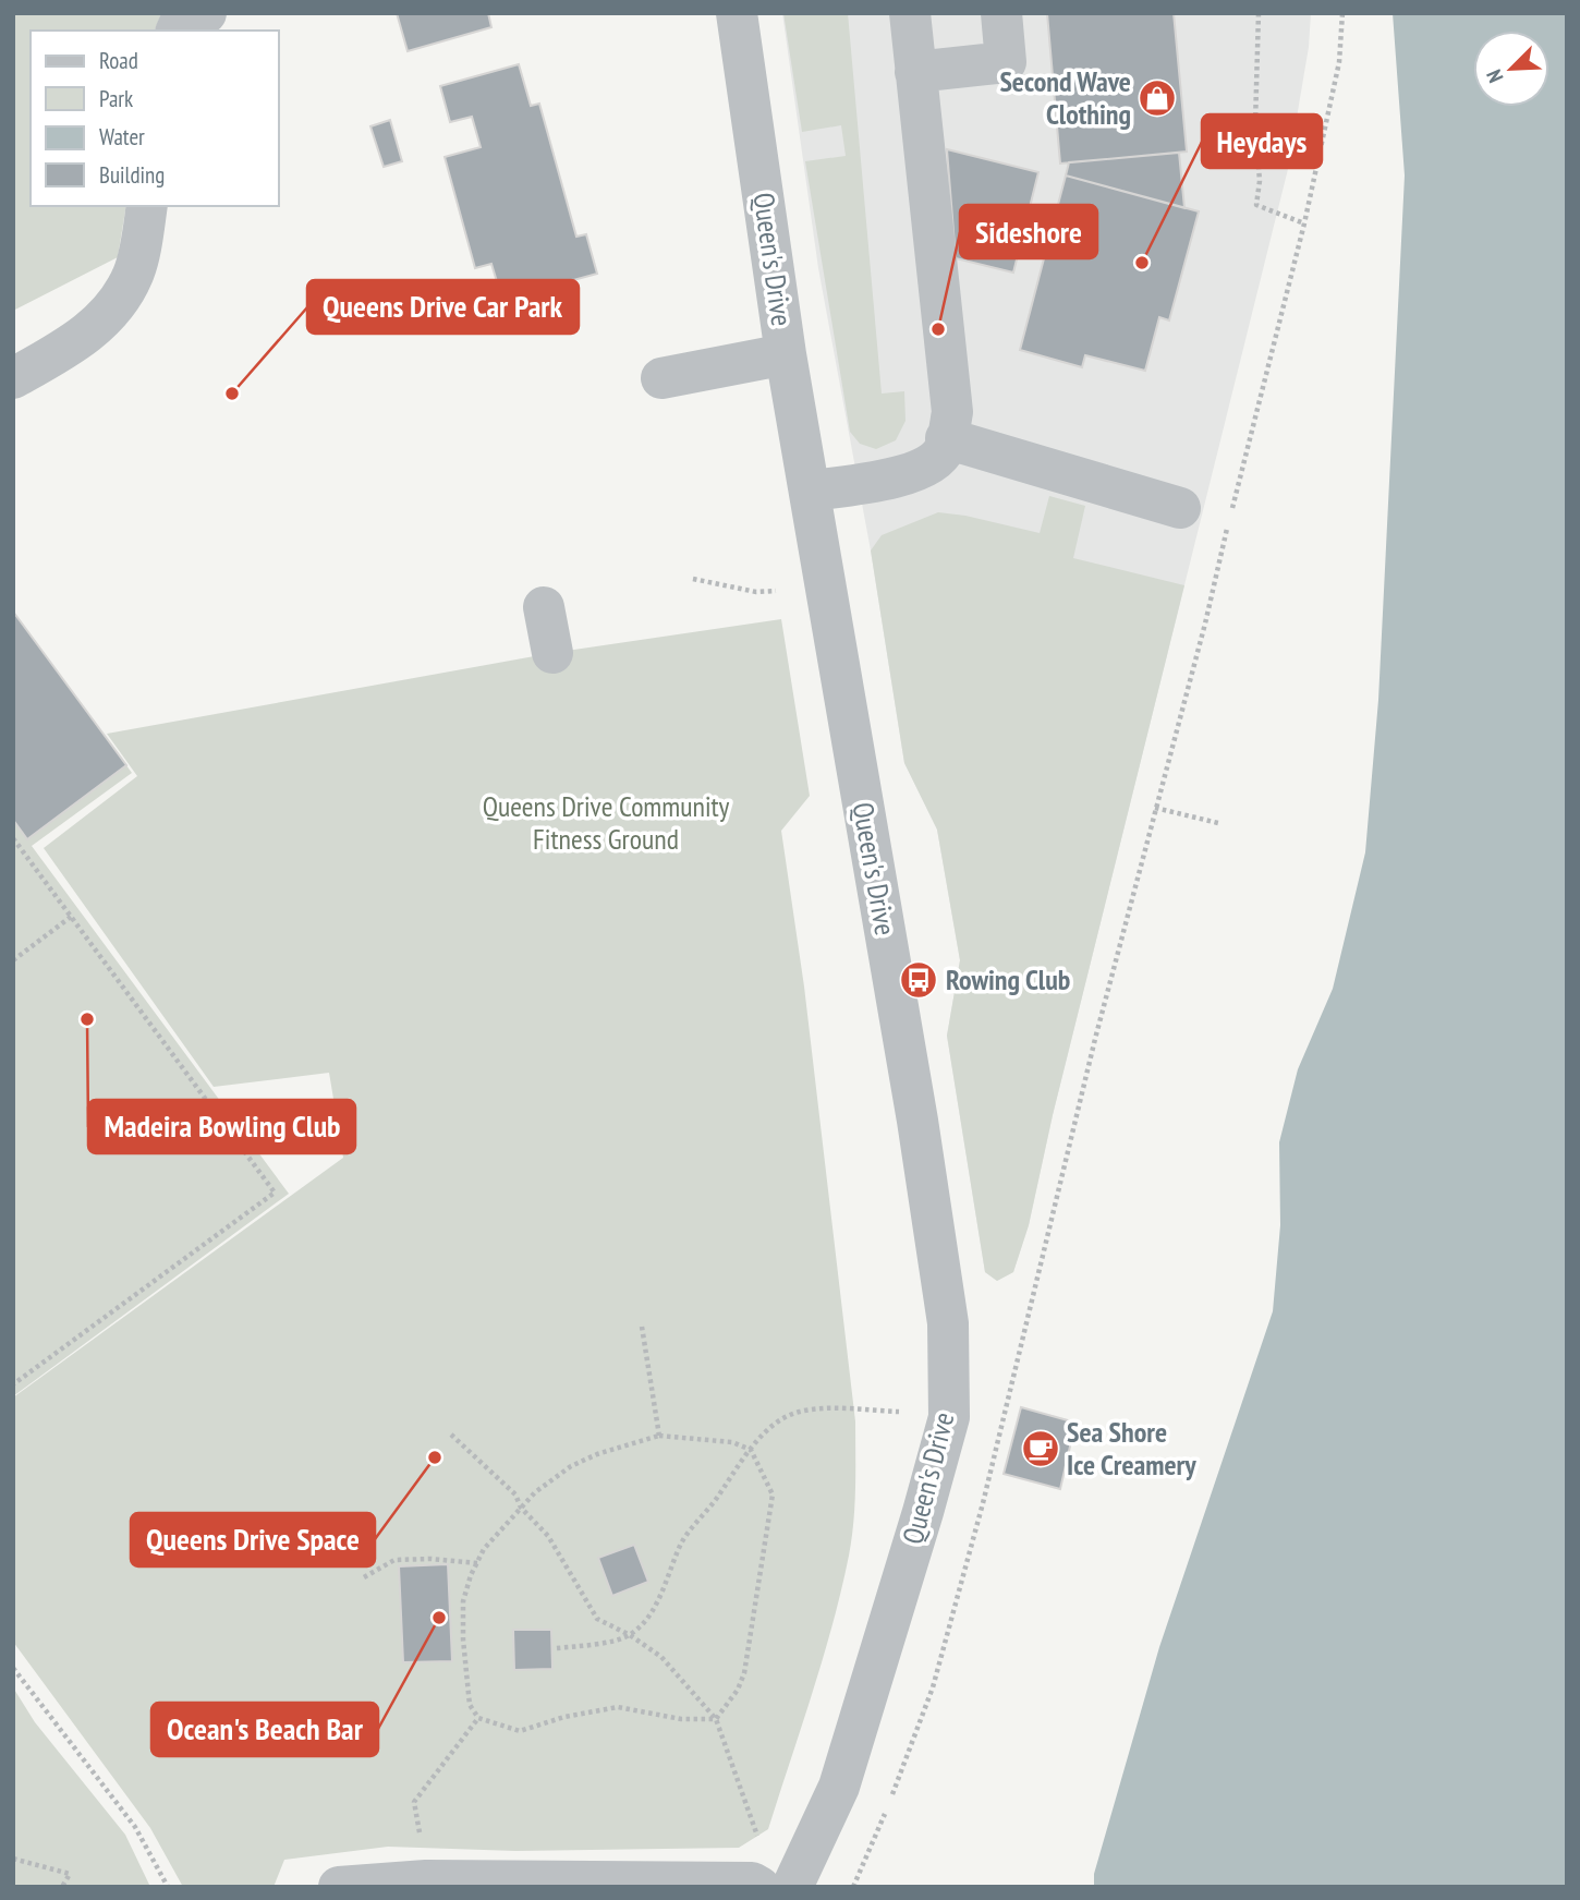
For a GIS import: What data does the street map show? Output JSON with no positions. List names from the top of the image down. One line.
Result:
{"streets":{"street":["Queen's Drive"]},"parks":["Queens Drive Community Fitness Ground"],"places":{"shop":["Second Wave Clothing"],"other":["Heydays","Sideshore","Queens Drive Car Park","Madeira Bowling Club","Queens Drive Space","Ocean's Beach Bar"],"bus stop":["Rowing Club"],"cafe":["Sea Shore Ice Creamery"]},"legend":["Road","Park","Water","Building"],"north":"bottom left"}
